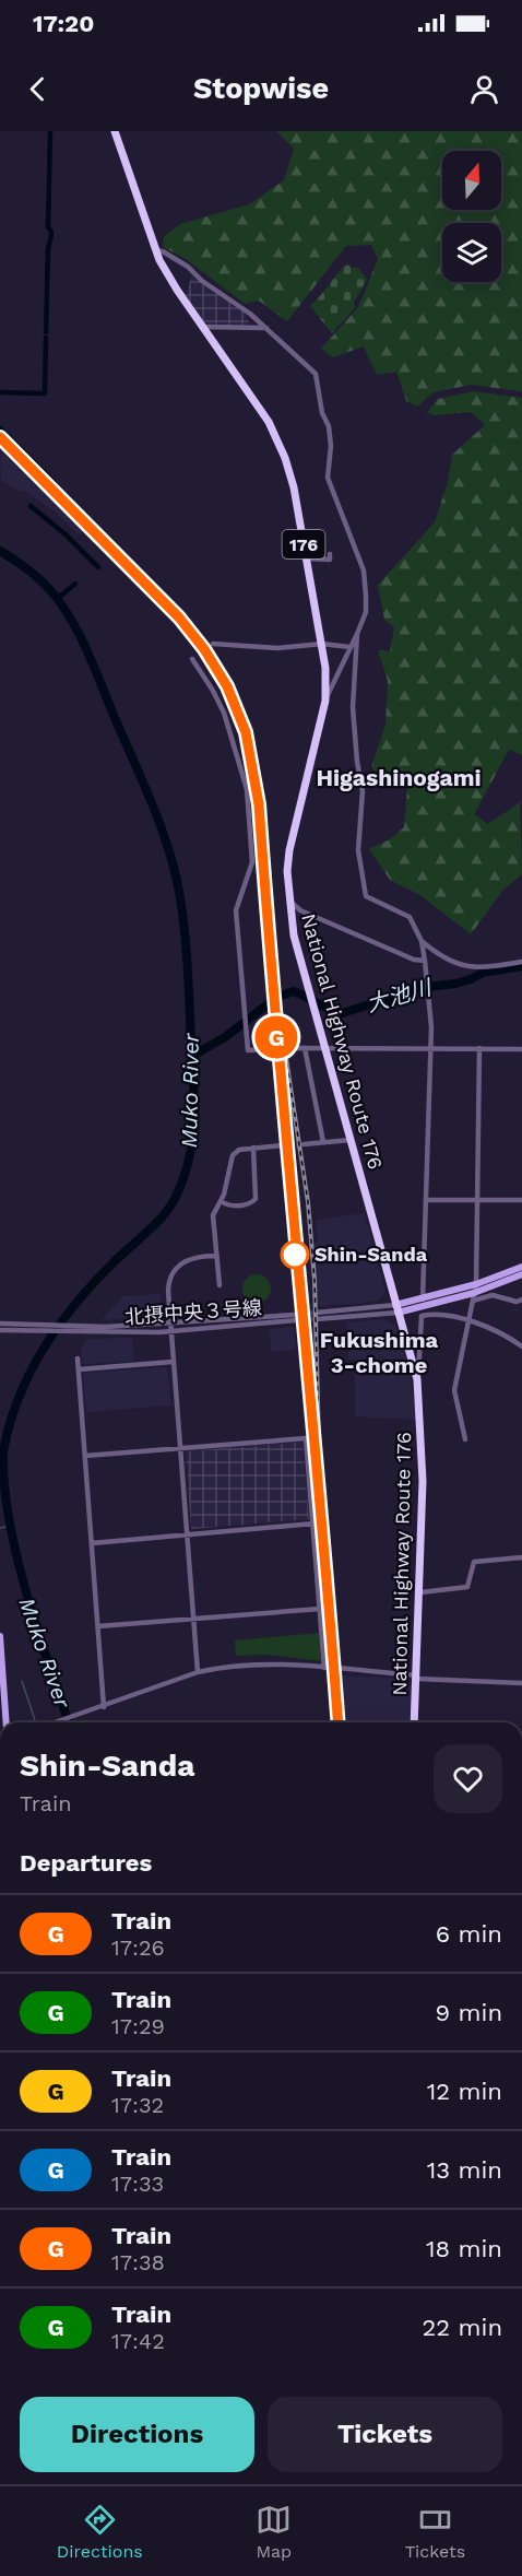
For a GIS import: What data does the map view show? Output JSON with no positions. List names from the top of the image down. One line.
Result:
{"streets":{"highway":["176","National Highway Route 176"],"street":["北摂中央３号線"]},"districts":["Higashinogami","Fukushima 3-chome"],"water":["大池川","Muko River"],"places":["Shin-Sanda"],"north":"top","page":{"status":"17:20","header":"Stopwise","on_map":"G","heading":[["Shin-Sanda","Train"],"Departures"],"list":[{"mark":"G","name":"Train","note":"17:26","value":"6 min"},{"mark":"G","name":"Train","note":"17:29","value":"9 min"},{"mark":"G","name":"Train","note":"17:32","value":"12 min"},{"mark":"G","name":"Train","note":"17:33","value":"13 min"},{"mark":"G","name":"Train","note":"17:38","value":"18 min"},{"mark":"G","name":"Train","note":"17:42","value":"22 min"}],"buttons":["Directions","Tickets"],"tabs":["Directions","Map","Tickets"]}}
